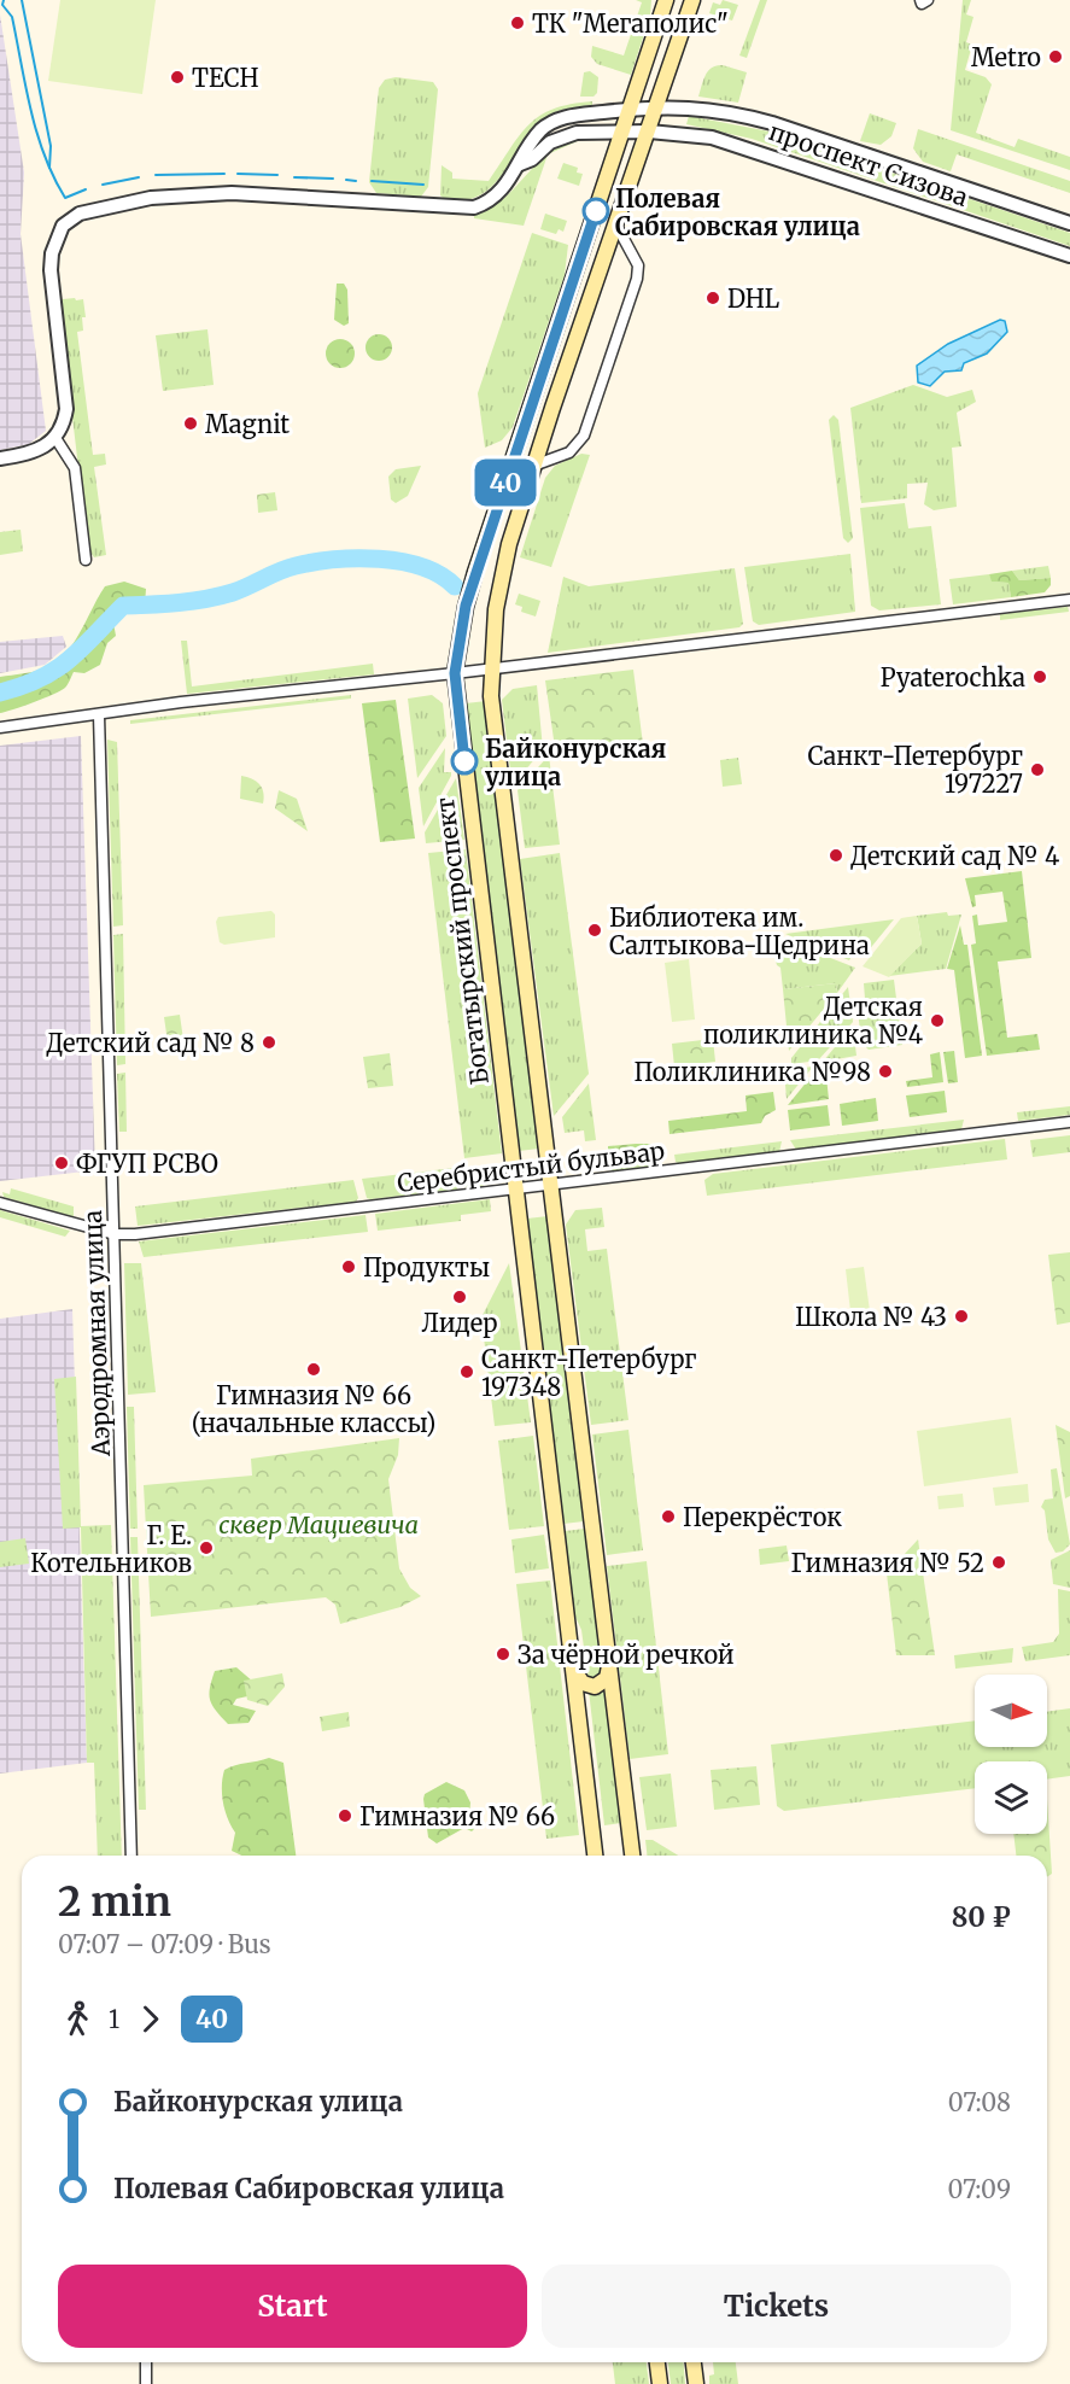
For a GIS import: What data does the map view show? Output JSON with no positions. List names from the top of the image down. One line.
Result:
{"streets":{"main road":["Богатырский проспект"],"street":["проспект Сизова","Серебристый бульвар","Аэродромная улица"]},"crossings":[["проспект Сизова","Богатырский проспект"],["Богатырский проспект","Серебристый бульвар"],["Серебристый бульвар","Аэродромная улица"]],"parks":["сквер Мациевича"],"places":["ТК \"Мегаполис\"","Metro","TECH","Полевая Сабировская улица","DHL","Magnit","Pyaterochka","Байконурская улица","Санкт-Петербург 197227","Детский сад № 4","Библиотека им. Салтыкова-Щедрина","Детская поликлиника №4","Детский сад № 8","Поликлиника №98","ФГУП РСВО","Продукты","Лидер","Школа № 43","Гимназия № 66 (начальные классы)","Санкт-Петербург 197348","Перекрёсток","Г. Е. Котельников","Гимназия № 52","За чёрной речкой","Гимназия № 66"],"lines":["bus line 40"],"north":"right","page":{"on_map":"40","heading":["2 min","07:07 – 07:09 · Bus","80 ₽"],"legs":["1","40"],"list":[{"name":"Байконурская улица","value":"07:08"},{"name":"Полевая Сабировская улица","value":"07:09"}],"buttons":["Start","Tickets"]}}
